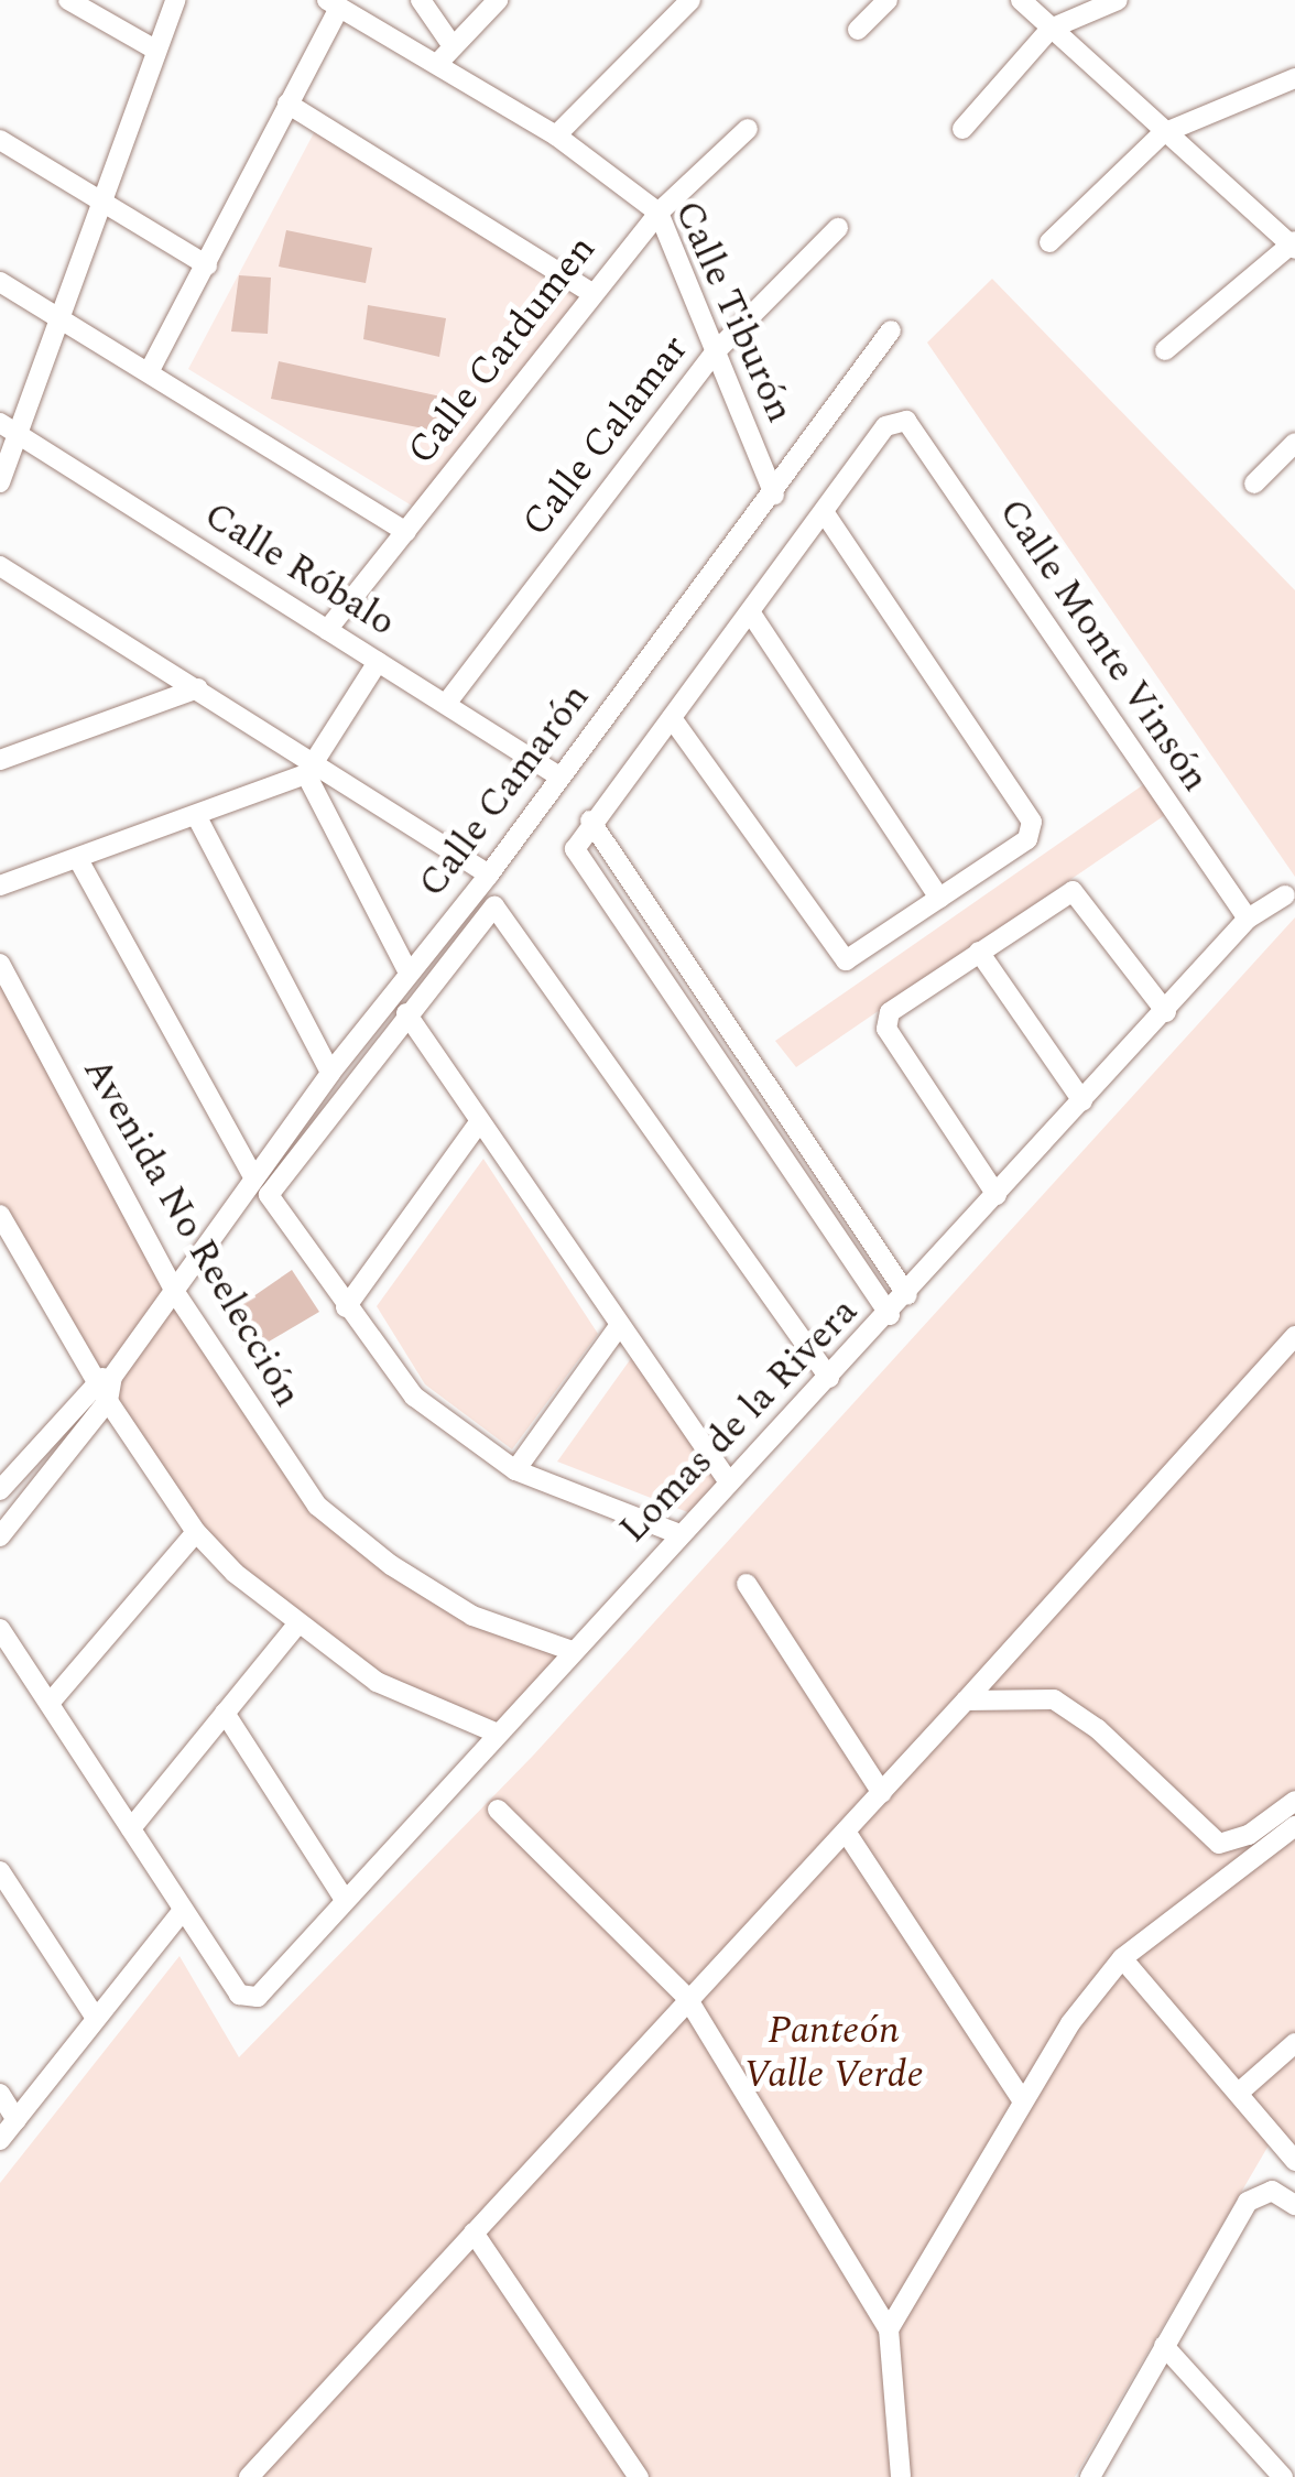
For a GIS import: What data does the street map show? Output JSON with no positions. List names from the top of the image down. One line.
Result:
{"streets":{"street":["Calle Tiburón","Calle Cardumen","Calle Calamar","Calle Róbalo","Calle Monte Vinsón","Calle Camarón","Avenida No Reelección","Lomas de la Rivera"]},"crossings":[["Calle Tiburón","Calle Cardumen"],["Calle Tiburón","Calle Calamar"],["Calle Tiburón","Calle Camarón"],["Calle Cardumen","Calle Róbalo"],["Calle Calamar","Calle Róbalo"],["Calle Róbalo","Calle Camarón"],["Calle Monte Vinsón","Lomas de la Rivera"],["Calle Camarón","Avenida No Reelección"],["Avenida No Reelección","Lomas de la Rivera"]],"parks":["Panteón Valle Verde"]}
